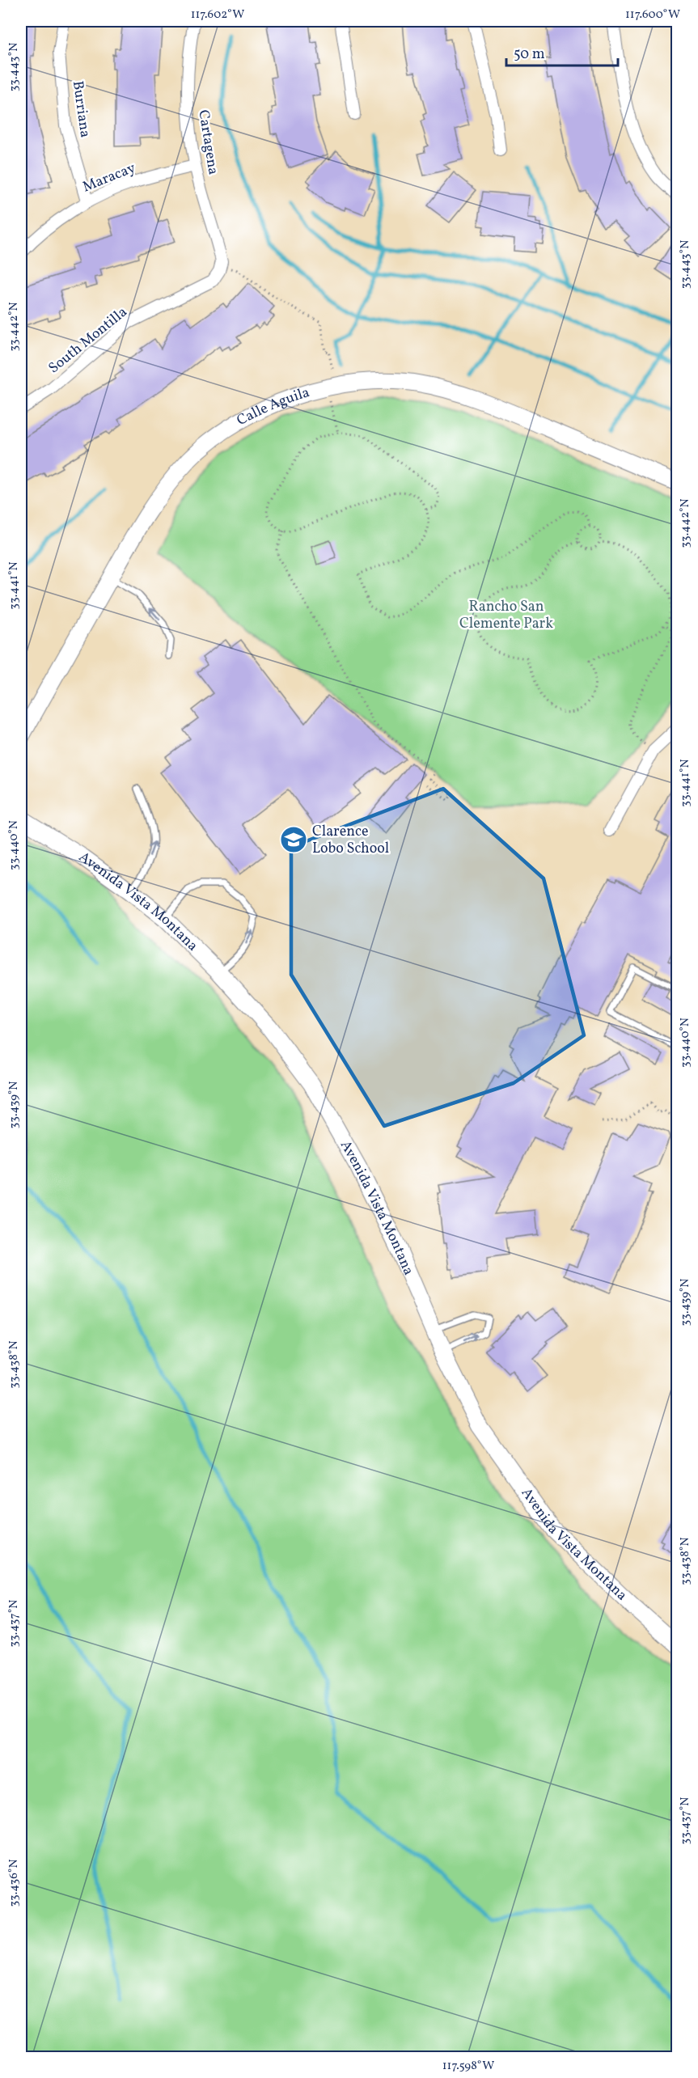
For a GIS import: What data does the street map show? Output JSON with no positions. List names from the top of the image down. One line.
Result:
{"streets":{"street":["Burriana","Cartagena","Maracay","South Montilla","Calle Aguila","Avenida Vista Montana"]},"crossings":[["Burriana","Maracay"],["Cartagena","Maracay"],["Cartagena","South Montilla"]],"parks":["Rancho San Clemente Park"],"places":{"school or university":["Clarence Lobo School"]},"scale_bar":"50 m","coordinates":["117.602°W","117.600°W","33.443°N","33.442°N","33.441°N","33.440°N","33.439°N","33.438°N","33.437°N","33.436°N","117.598°W"]}
